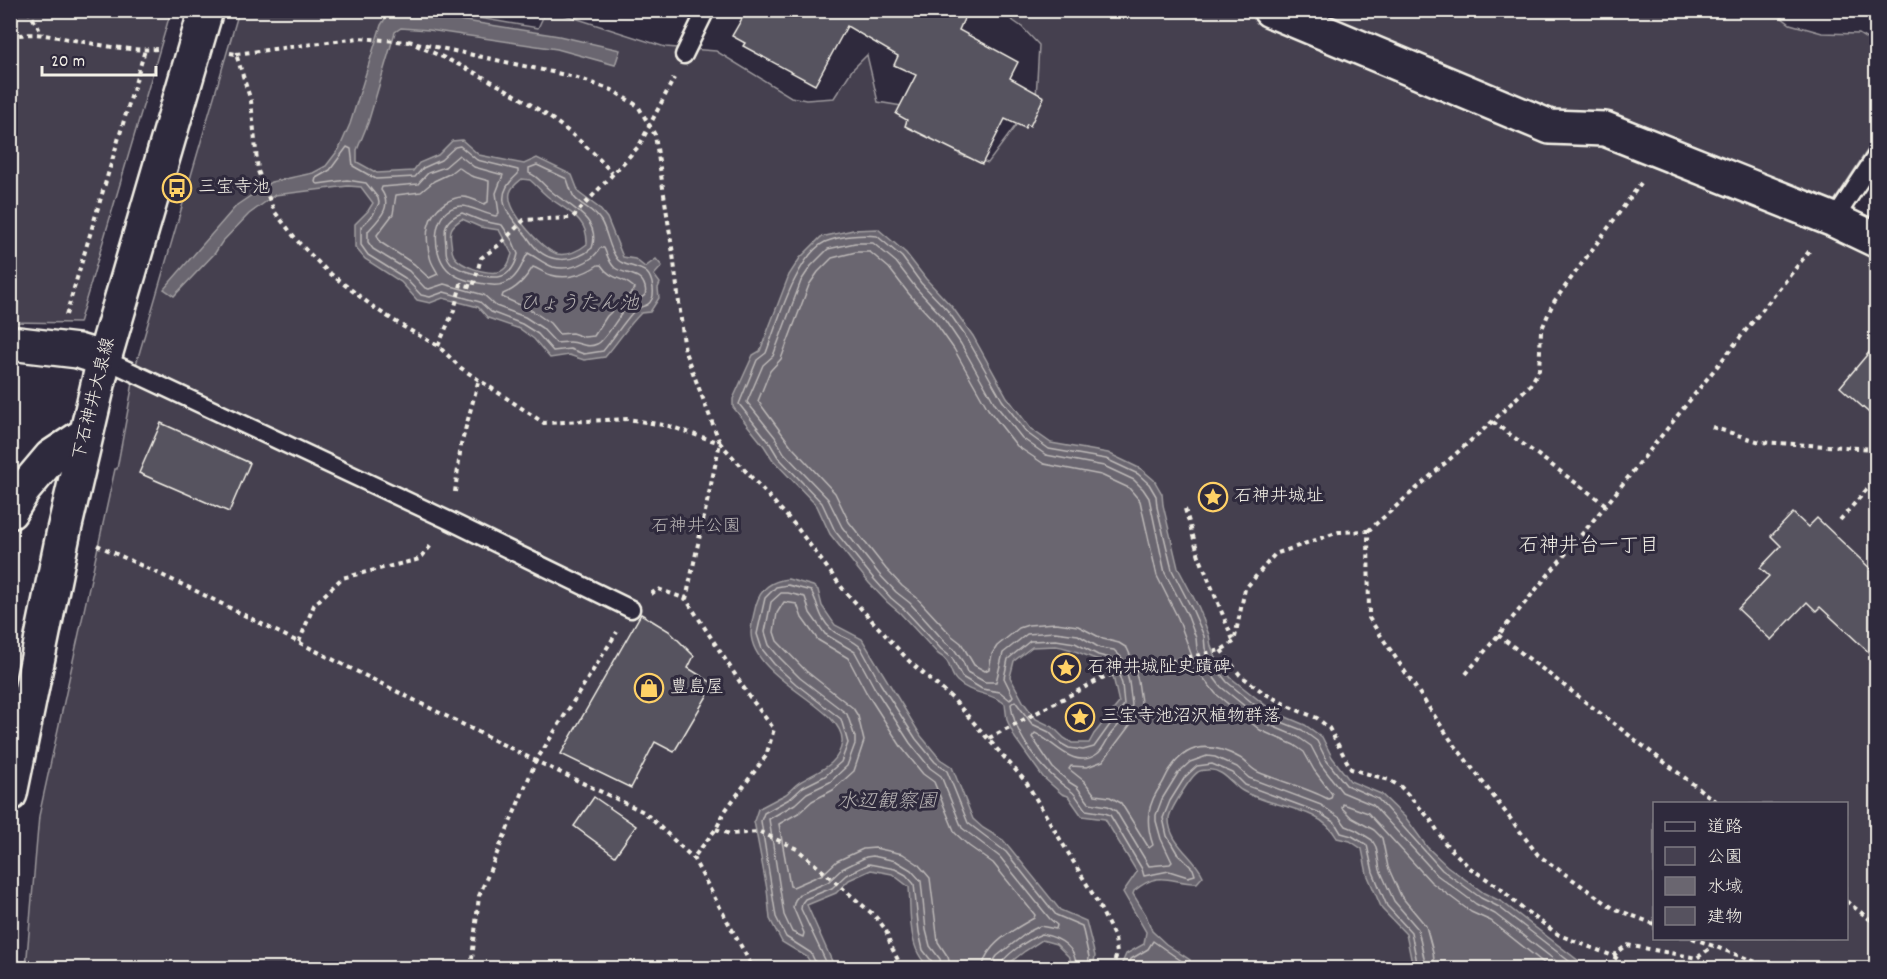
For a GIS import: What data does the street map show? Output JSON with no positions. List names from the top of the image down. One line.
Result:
{"streets":{"street":["下石神井大泉線"]},"districts":["石神井台一丁目"],"water":["ひょうたん池","水辺観察園"],"parks":["石神井公園"],"places":{"bus stop":["三宝寺池"],"place":["石神井城址","石神井城阯史蹟碑","三宝寺池沼沢植物群落"],"shop":["豊島屋"]},"legend":["道路","公園","水域","建物"],"scale_bar":"20 m"}
